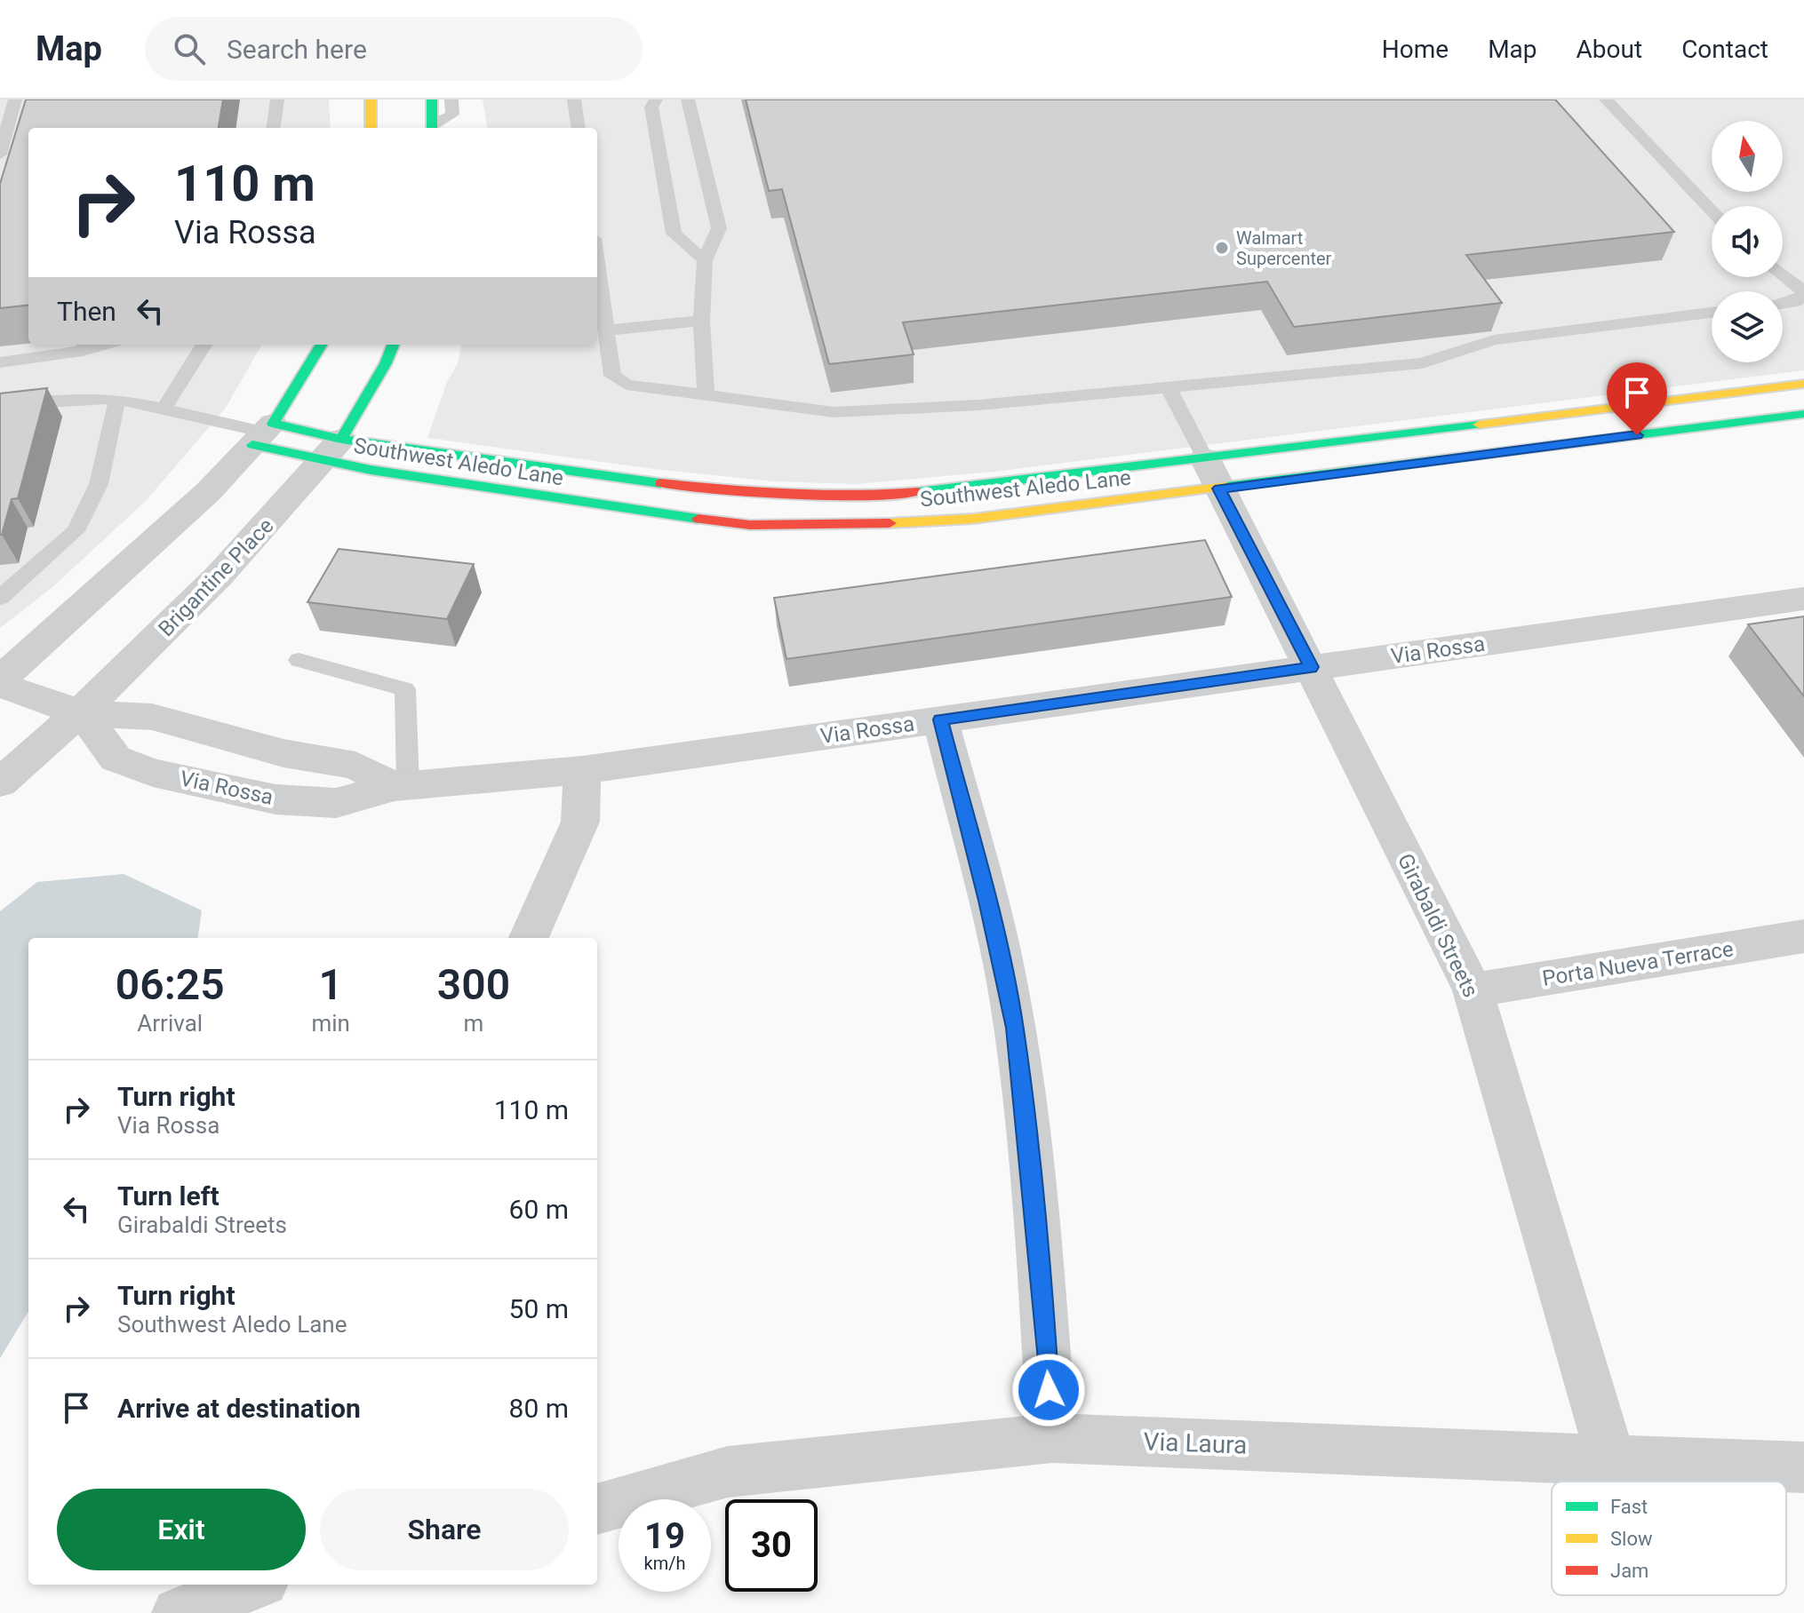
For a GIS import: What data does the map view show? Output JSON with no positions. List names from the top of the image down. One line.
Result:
{"streets":{"street":["Southwest Aledo Lane","Brigantine Place","Via Rossa","Girabaldi Streets","Porta Nueva Terrace","Via Laura"]},"crossings":[["Southwest Aledo Lane","Brigantine Place"],["Southwest Aledo Lane","Girabaldi Streets"],["Brigantine Place","Via Rossa"],["Via Rossa","Girabaldi Streets"],["Girabaldi Streets","Porta Nueva Terrace"],["Girabaldi Streets","Via Laura"]],"places":["Walmart Supercenter"],"legend":["Fast","Slow","Jam"],"north":"top","page":{"header":"Map","search":"Search here","nav":["Home","Map","About","Contact"],"turn":["110 m","Via Rossa"],"then":"Then","eta":["06:25","Arrival","1","min","300","m"],"list":[{"name":"Turn right","note":"Via Rossa","value":"110 m"},{"name":"Turn left","note":"Girabaldi Streets","value":"60 m"},{"name":"Turn right","note":"Southwest Aledo Lane","value":"50 m"},{"name":"Arrive at destination","value":"80 m"}],"buttons":["Exit","Share"],"speed":"19 km/h","limit":"30"}}
